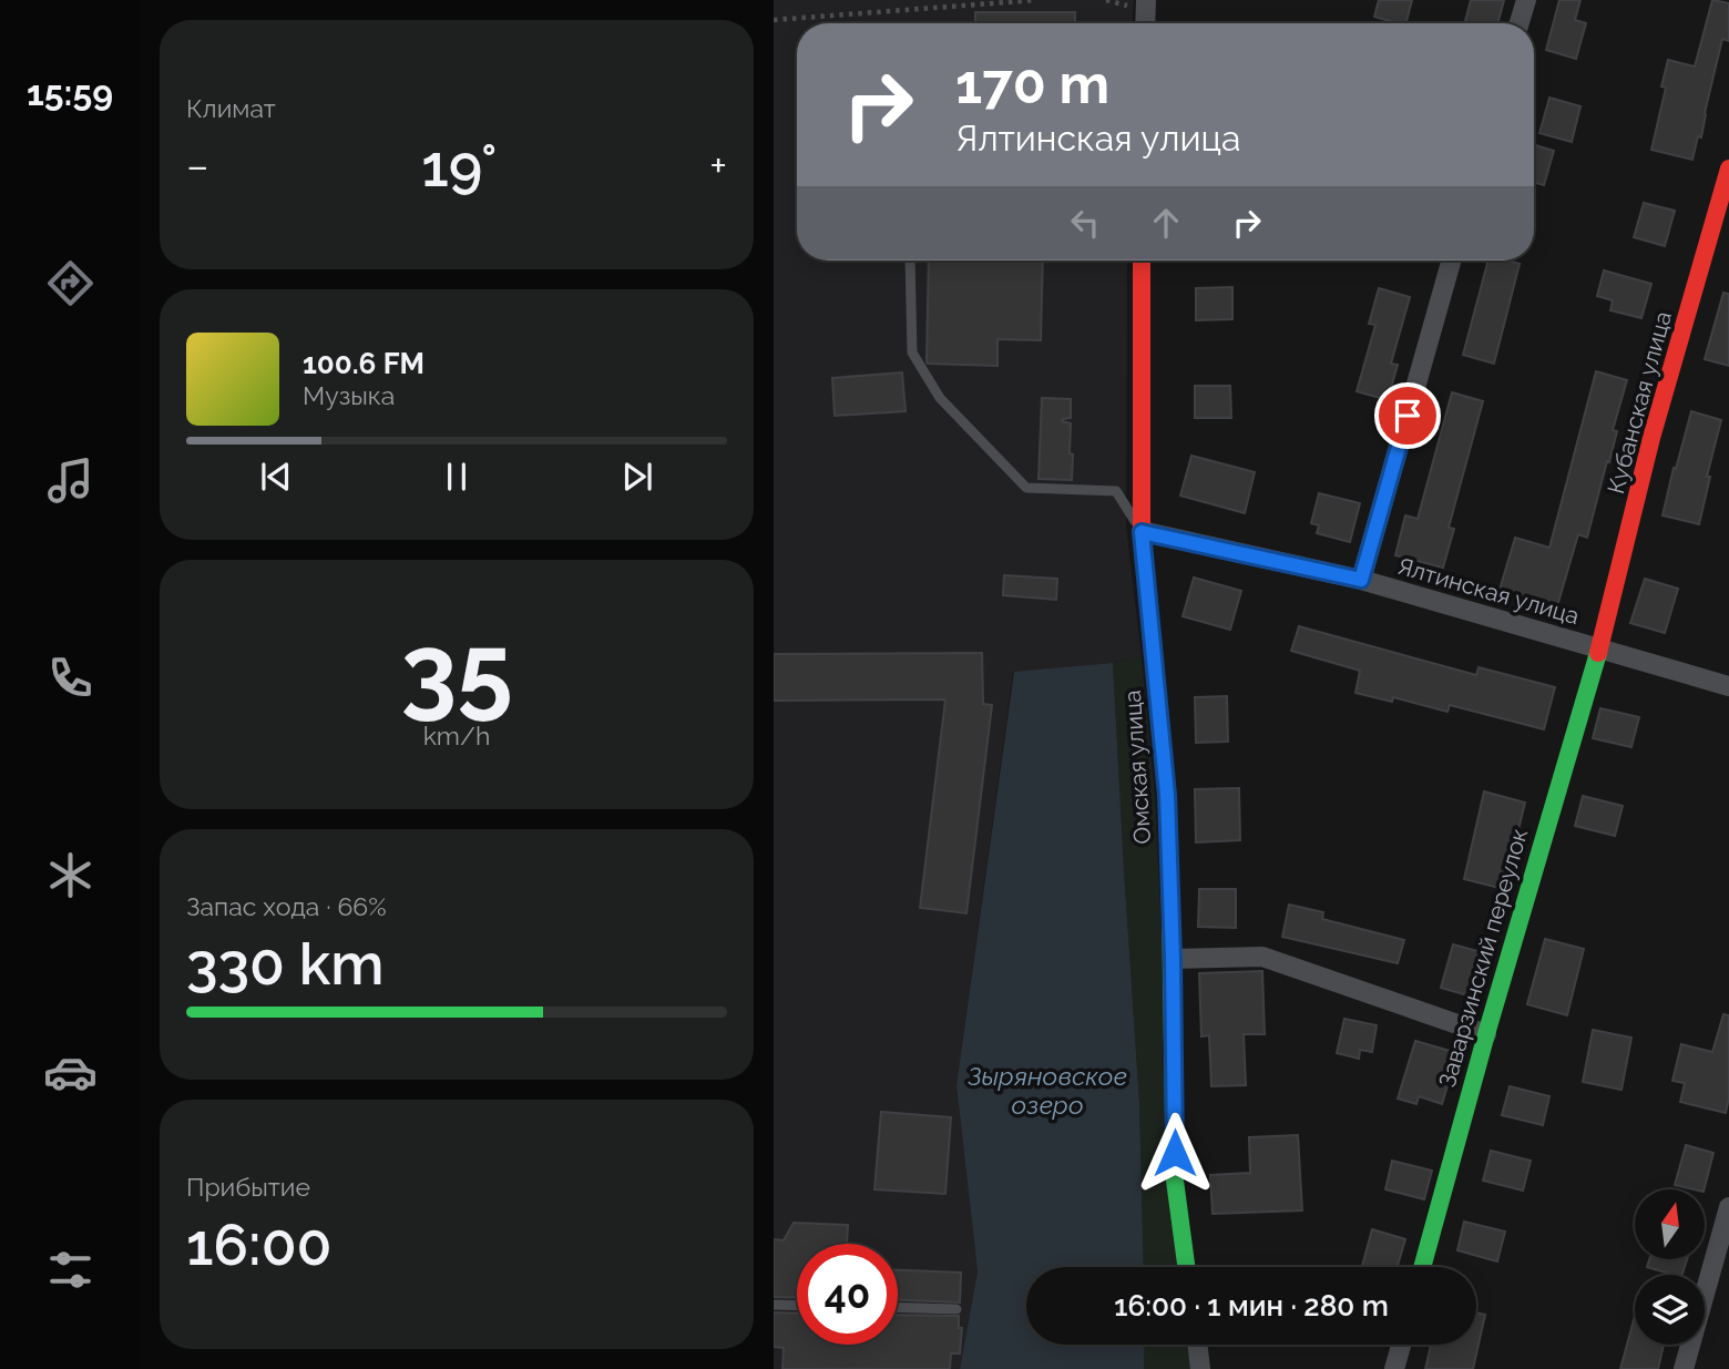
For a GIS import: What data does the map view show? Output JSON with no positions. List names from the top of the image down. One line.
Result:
{"streets":{"street":["Кубанская улица","Ялтинская улица","Омская улица","Заварзинский переулок"]},"crossings":[["Кубанская улица","Ялтинская улица"],["Кубанская улица","Заварзинский переулок"],["Ялтинская улица","Омская улица"],["Ялтинская улица","Заварзинский переулок"]],"water":["Зыряновское озеро"],"north":"top","page":{"tabs":"15:59","tile":["Климат",["35","km/h"],["Запас хода · 66%","330 km"],["Прибытие","16:00"]],"turn":["170 m","Ялтинская улица"],"heat":["−","19°","+"],"song":["100.6 FM","Музыка"],"limit":"40","trip":"16:00 · 1 мин · 280 m"}}
